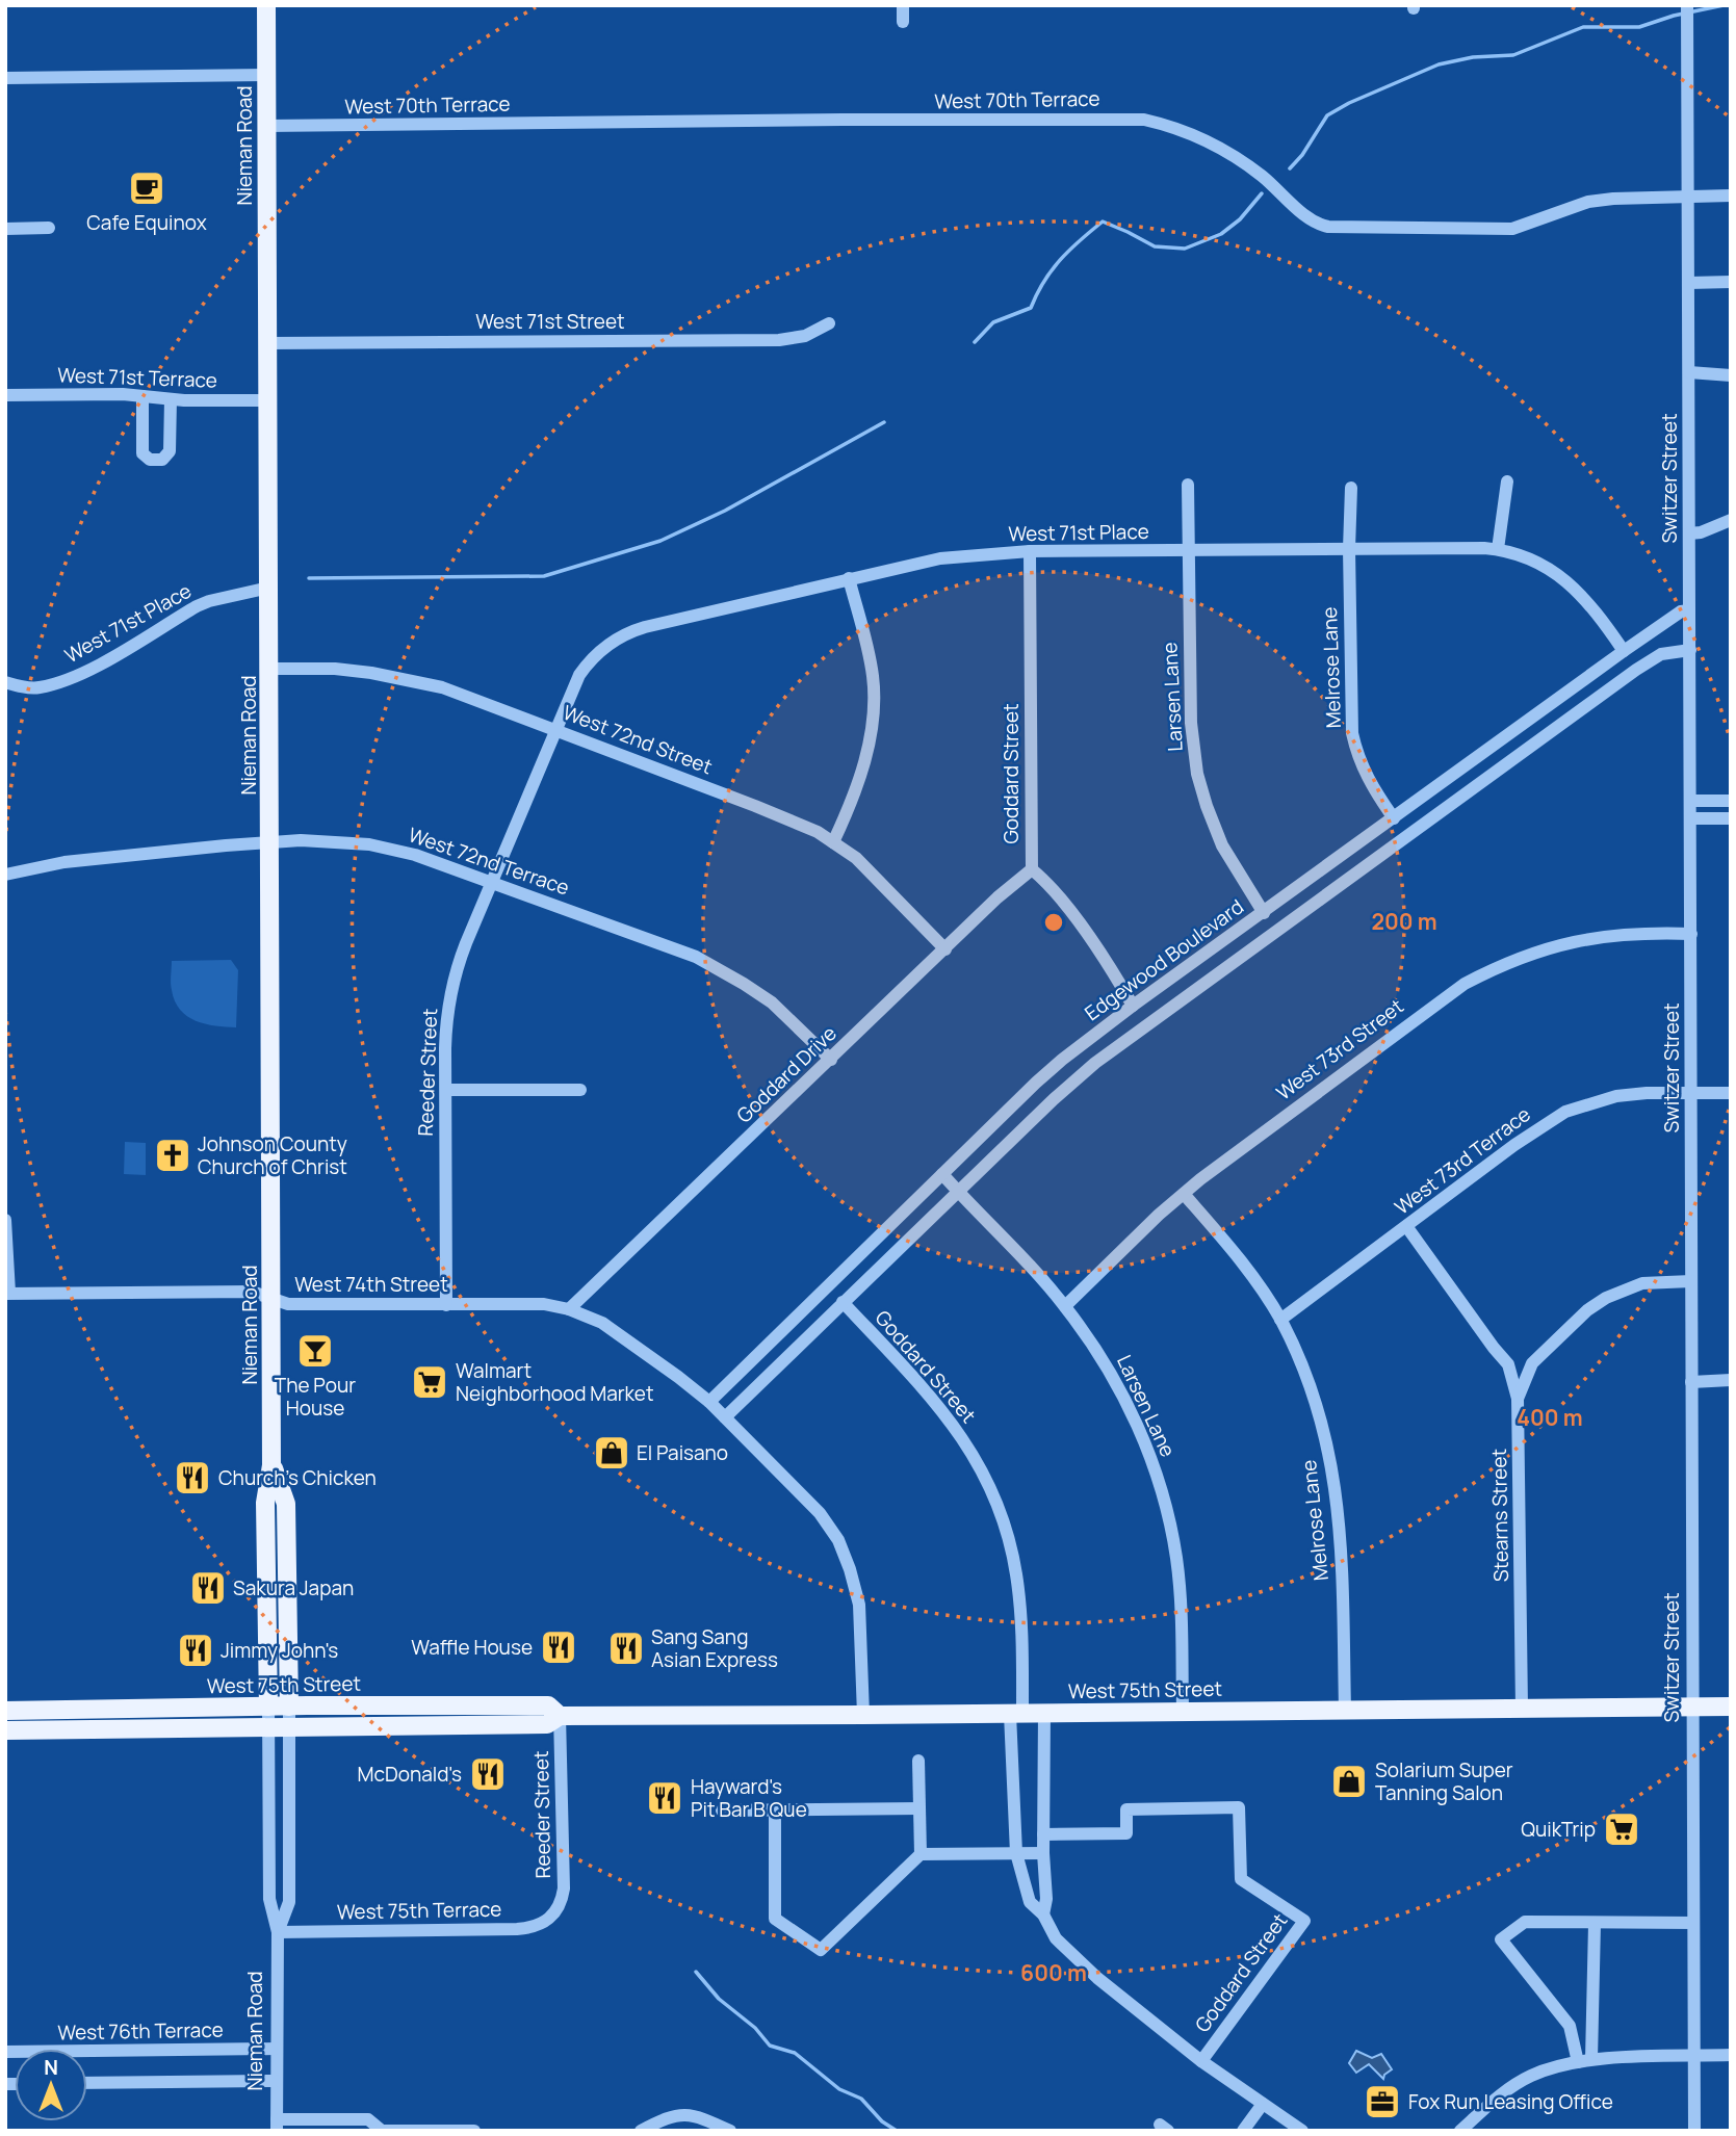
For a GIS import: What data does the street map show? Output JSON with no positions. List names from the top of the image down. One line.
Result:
{"streets":{"main road":["Nieman Road","West 75th Street"],"street":["West 70th Terrace","West 71st Street","West 71st Terrace","Switzer Street","West 71st Place","Melrose Lane","Larsen Lane","West 72nd Street","Goddard Street","West 72nd Terrace","Edgewood Boulevard","West 73rd Street","Reeder Street","Goddard Drive","West 73rd Terrace","West 74th Street","Stearns Street","West 75th Terrace","West 76th Terrace"]},"crossings":[["West 70th Terrace","Nieman Road"],["West 70th Terrace","Switzer Street"],["Nieman Road","West 71st Street"],["Nieman Road","West 71st Terrace"],["Nieman Road","West 71st Place"],["Nieman Road","West 72nd Street"],["Nieman Road","West 72nd Terrace"],["Nieman Road","West 74th Street"],["Nieman Road","West 75th Street"],["Nieman Road","West 75th Terrace"],["Nieman Road","West 76th Terrace"],["Switzer Street","Edgewood Boulevard"],["Switzer Street","West 73rd Street"],["Switzer Street","West 73rd Terrace"],["Switzer Street","West 75th Street"],["West 71st Place","Melrose Lane"],["West 71st Place","Larsen Lane"],["West 71st Place","West 72nd Street"],["West 71st Place","Goddard Street"],["West 71st Place","Edgewood Boulevard"],["West 71st Place","Reeder Street"],["Melrose Lane","Edgewood Boulevard"],["Melrose Lane","West 73rd Street"],["Melrose Lane","West 73rd Terrace"],["Melrose Lane","West 75th Street"],["Larsen Lane","Edgewood Boulevard"],["Larsen Lane","West 73rd Street"],["Larsen Lane","West 75th Street"],["West 72nd Street","Reeder Street"],["West 72nd Street","Goddard Drive"],["Goddard Street","Edgewood Boulevard"],["Goddard Street","Goddard Drive"],["Goddard Street","West 75th Street"],["West 72nd Terrace","Reeder Street"],["West 72nd Terrace","Goddard Drive"],["Edgewood Boulevard","West 74th Street"],["Reeder Street","West 74th Street"],["Reeder Street","West 75th Street"],["Reeder Street","West 75th Terrace"],["Goddard Drive","West 74th Street"],["West 73rd Terrace","Stearns Street"],["West 74th Street","West 75th Street"],["Stearns Street","West 75th Street"]],"places":{"cafe":["Cafe Equinox"],"church":["Johnson County Church of Christ"],"bar":["The Pour House"],"supermarket":["Walmart Neighborhood Market","QuikTrip"],"shop":["El Paisano","Solarium Super Tanning Salon"],"restaurant":["Church's Chicken","Sakura Japan","Waffle House","Sang Sang Asian Express","Jimmy John's","McDonald's","Hayward's Pit Bar B Que"],"office":["Fox Run Leasing Office"]},"north":"top","rings":["200 m","400 m","600 m"]}
